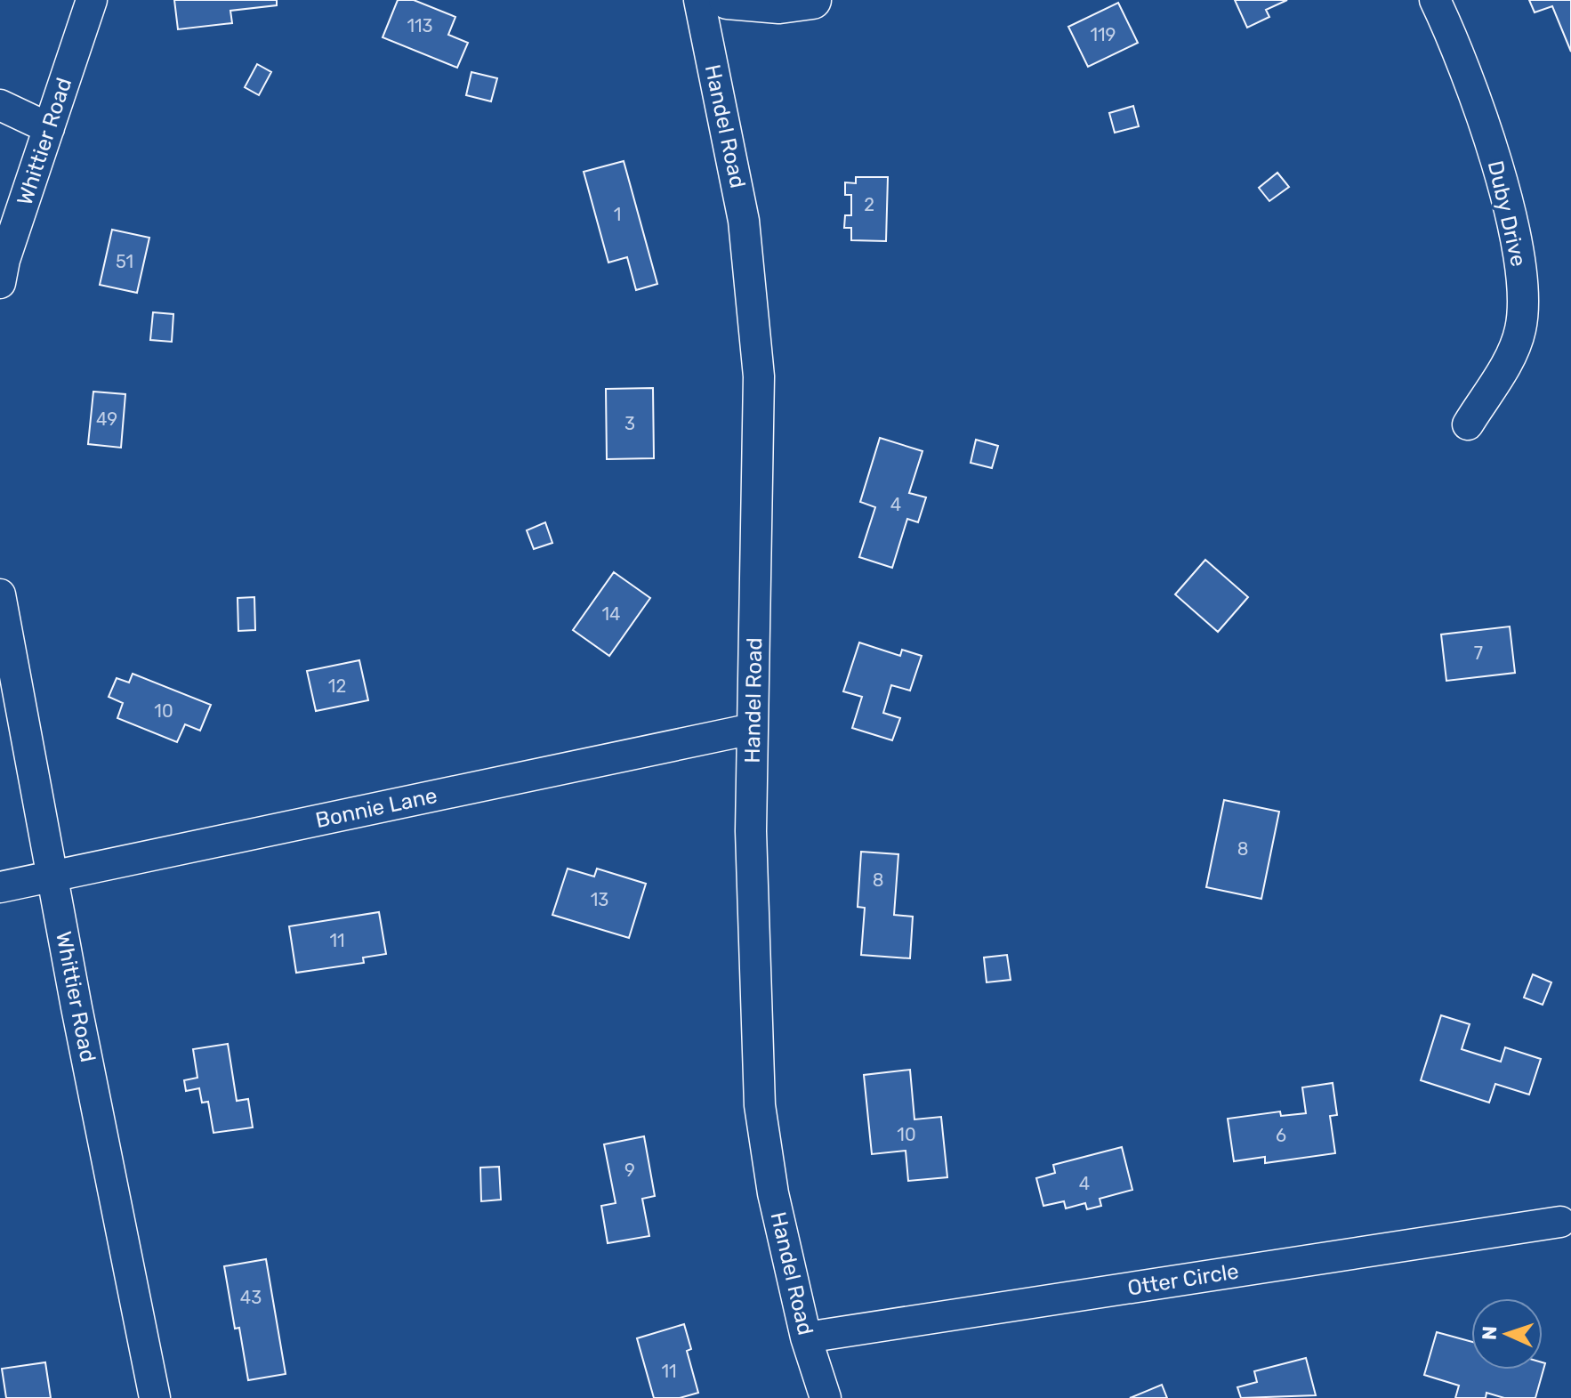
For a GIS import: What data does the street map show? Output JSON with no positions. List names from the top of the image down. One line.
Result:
{"streets":{"street":["Handel Road","Whittier Road","Duby Drive","Bonnie Lane","Otter Circle"]},"crossings":[["Handel Road","Bonnie Lane"],["Handel Road","Otter Circle"],["Whittier Road","Bonnie Lane"]],"house_numbers":["113","119","2","1","51","49","3","4","14","7","12","10","8","8","13","11","10","6","9","4","43","11"],"north":"left"}
